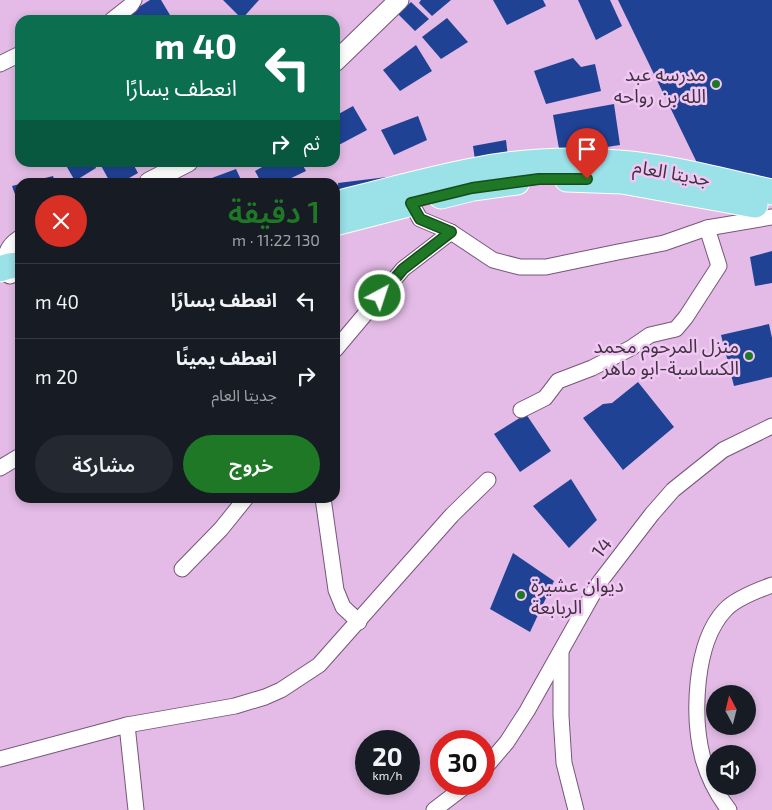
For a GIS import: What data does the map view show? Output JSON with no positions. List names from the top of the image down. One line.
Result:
{"streets":{"main road":["جديتا العام"],"street":["14"]},"places":["مدرسه عبد الله بن رواحه","منزل المرحوم محمد الكساسبة-ابو ماهر","ديوان عشيرة الربابعة"],"north":"top","page":{"turn":["40 m","انعطف يسارًا"],"then":"ثم","heading":["1 دقيقة","130 m · 11:22"],"list":[{"name":"انعطف يسارًا","value":"40 m"},{"name":"انعطف يمينًا","note":"جديتا العام","value":"20 m"}],"buttons":["خروج","مشاركة"],"speed":"20 km/h","limit":"30"}}
